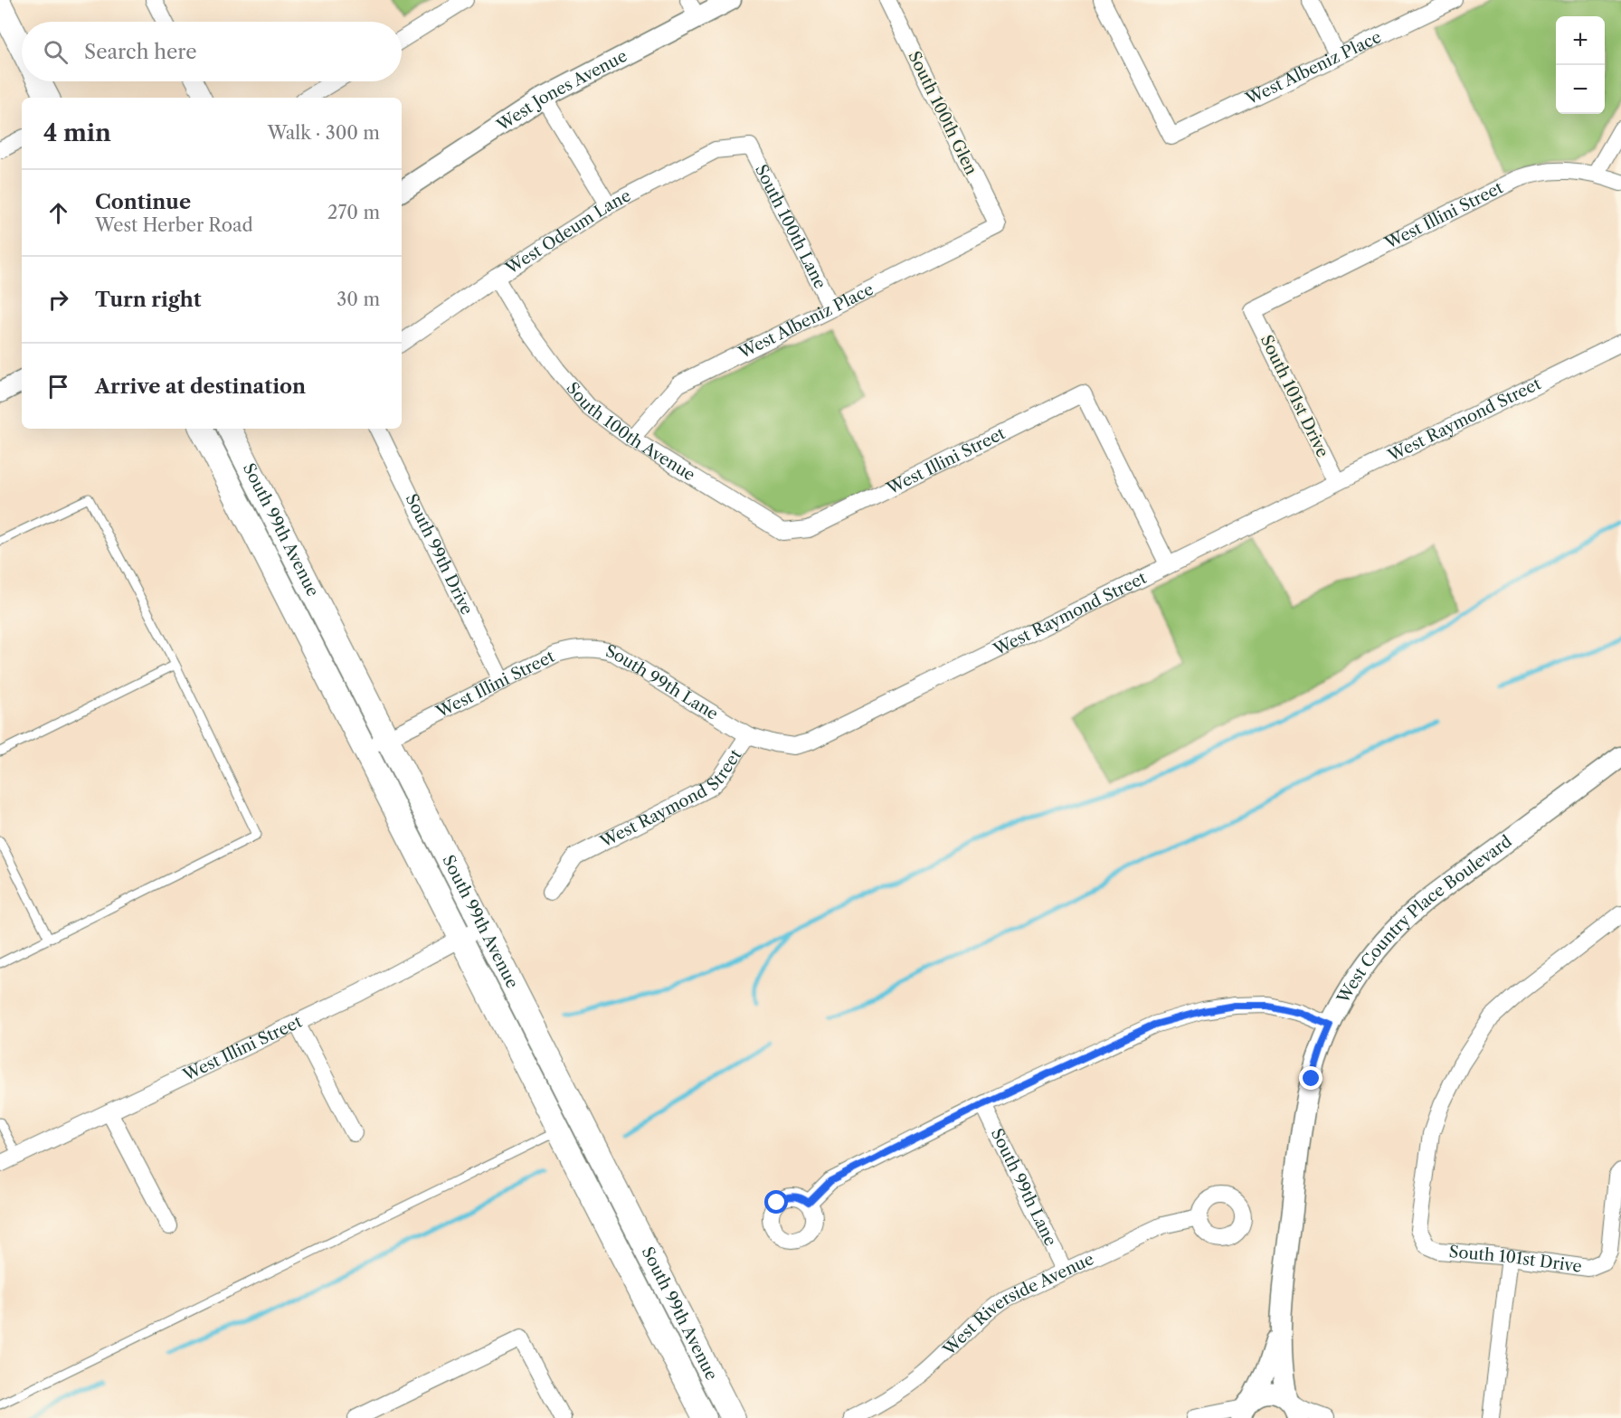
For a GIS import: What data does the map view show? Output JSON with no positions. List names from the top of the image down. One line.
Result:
{"streets":{"main road":["South 99th Avenue"],"street":["West Albeniz Place","West Jones Avenue","South 100th Glen","West Illini Street","South 100th Lane","West Odeum Lane","South 101st Drive","West Raymond Street","South 100th Avenue","South 99th Drive","South 99th Lane","West Country Place Boulevard","West Riverside Avenue"]},"crossings":[["West Albeniz Place","South 100th Glen"],["West Albeniz Place","South 100th Lane"],["West Albeniz Place","South 100th Avenue"],["West Illini Street","South 101st Drive"],["West Illini Street","West Raymond Street"],["West Illini Street","South 100th Avenue"],["West Illini Street","South 99th Avenue"],["West Illini Street","South 99th Drive"],["West Illini Street","South 99th Lane"],["South 100th Lane","West Odeum Lane"],["West Odeum Lane","South 100th Avenue"],["South 101st Drive","West Raymond Street"],["West Raymond Street","South 99th Lane"],["South 99th Lane","West Riverside Avenue"]],"page":{"map_buttons":["+","−"],"search":"Search here","heading":["4 min","Walk · 300 m"],"list":[["Continue","West Herber Road","270 m"],["Turn right","30 m"],"Arrive at destination"]}}
